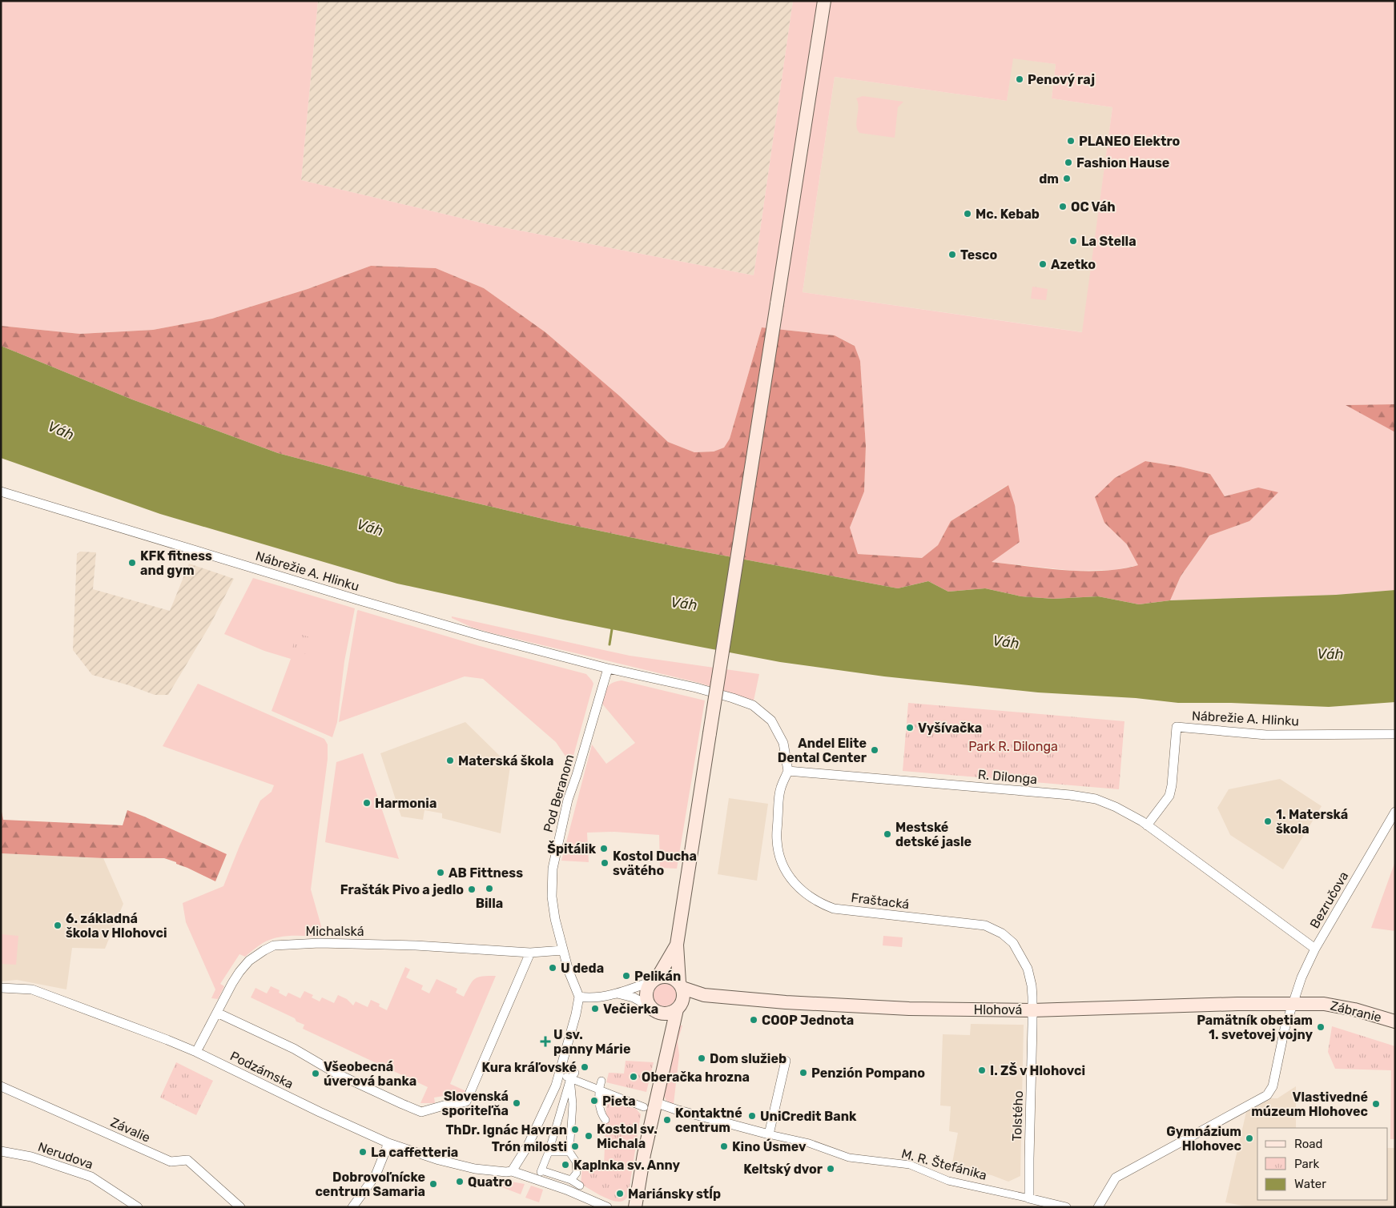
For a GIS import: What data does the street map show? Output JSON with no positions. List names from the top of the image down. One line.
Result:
{"streets":{"main road":["Hlohová","Zábranie"],"street":["Nábrežie A. Hlinku","R. Dilonga","Pod Beranom","Bezručova","Fraštacká","Michalská","Podzámska","Tolstého","Závalie","Nerudova","M. R. Štefánika"]},"crossings":[["Nábrežie A. Hlinku","R. Dilonga"],["Nábrežie A. Hlinku","Pod Beranom"],["Nábrežie A. Hlinku","Fraštacká"],["R. Dilonga","Bezručova"],["R. Dilonga","Fraštacká"],["Pod Beranom","Michalská"],["Bezručova","Hlohová"],["Bezručova","Zábranie"],["Fraštacká","Hlohová"],["Fraštacká","Tolstého"],["Michalská","Podzámska"],["Hlohová","Zábranie"],["Hlohová","Tolstého"],["Tolstého","M. R. Štefánika"]],"water":["Váh"],"parks":["Park R. Dilonga"],"places":{"other":["Penový raj","PLANEO Elektro","Fashion Hause","dm","OC Váh","Mc. Kebab","La Stella","Tesco","Azetko","KFK fitness and gym","Vyšívačka","Andel Elite Dental Center","Materská škola","Harmonia","1. Materská škola","Mestské detské jasle","Špitálik","Kostol Ducha svätého","AB Fittness","Billa","Frašták Pivo a jedlo","6. základná škola v Hlohovci","U deda","Pelikán","Večierka","COOP Jednota","Pamätník obetiam 1. svetovej vojny","Dom služieb","Kura kráľovské","I. ZŠ v Hlohovci","Penzión Pompano","Všeobecná úverová banka","Oberačka hrozna","Pieta","Slovenská sporiteľňa","Vlastivedné múzeum Hlohovec","UniCredit Bank","Kontaktné centrum","ThDr. Ignác Havran","Kostol sv. Michala","Gymnázium Hlohovec","Trón milosti","Kino Úsmev","La caffetteria","Kaplnka sv. Anny","Keltský dvor","Quatro","Dobrovoľnícke centrum Samaria","Mariánsky stĺp"],"health":["U sv. panny Márie"]},"legend":["Road","Park","Water"]}
